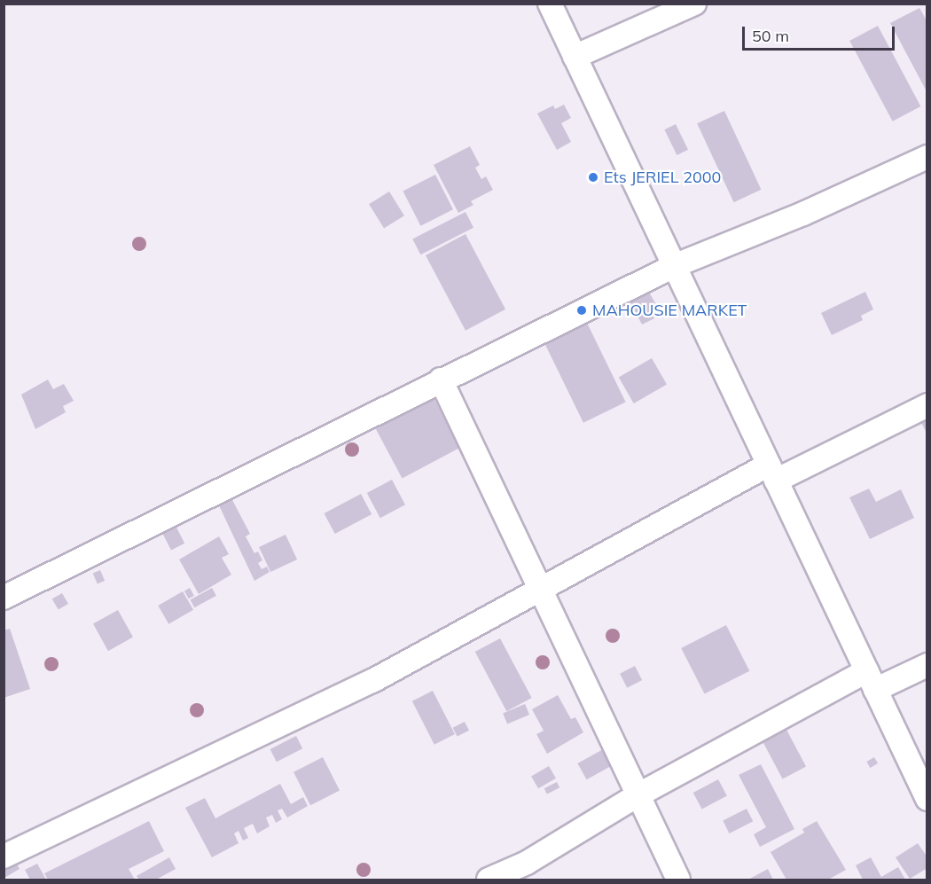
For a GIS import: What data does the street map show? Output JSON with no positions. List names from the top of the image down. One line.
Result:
{"places":["Ets JERIEL 2000","MAHOUSIE MARKET"],"scale_bar":"50 m"}
